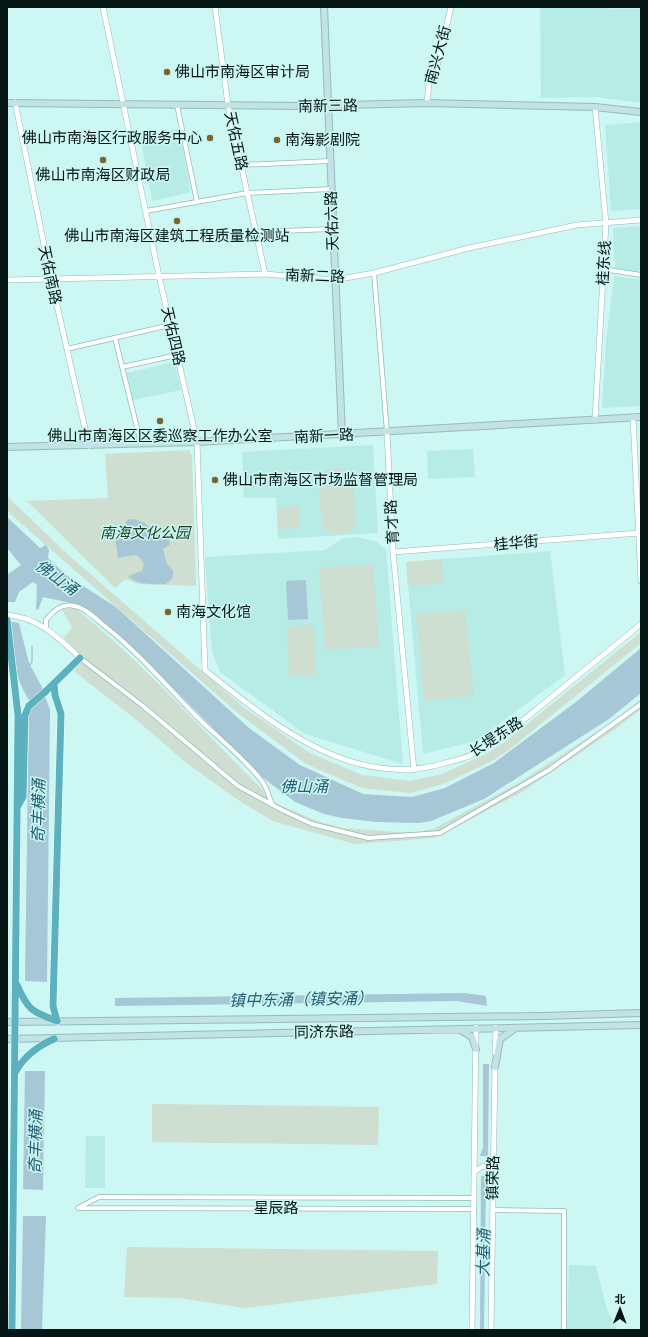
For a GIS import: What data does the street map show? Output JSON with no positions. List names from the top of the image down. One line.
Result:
{"streets":{"main road":["南新三路","天佑六路","南新一路","同济东路"],"street":["南兴大街","天佑五路","桂东线","天佑南路","南新二路","天佑四路","育才路","桂华街","长堤东路","镇荣路","星辰路"]},"crossings":[["南兴大街","南新三路"],["南新三路","天佑五路"],["南新三路","天佑六路"],["南新三路","桂东线"],["南新三路","天佑南路"],["南新三路","天佑四路"],["天佑五路","南新二路"],["天佑六路","南新二路"],["天佑六路","南新一路"],["桂东线","南新二路"],["桂东线","南新一路"],["天佑南路","南新二路"],["天佑南路","南新一路"],["南新二路","天佑四路"],["南新二路","育才路"],["天佑四路","南新一路"],["天佑四路","长堤东路"],["南新一路","育才路"],["育才路","桂华街"],["育才路","长堤东路"],["同济东路","镇荣路"],["镇荣路","星辰路"]],"water":["佛山涌","奇丰横涌","镇中东涌（镇安涌）","大基涌"],"parks":["南海文化公园"],"places":["佛山市南海区审计局","佛山市南海区行政服务中心","南海影剧院","佛山市南海区财政局","佛山市南海区建筑工程质量检测站","佛山市南海区区委巡察工作办公室","佛山市南海区市场监督管理局","南海文化馆"],"north":"top"}
